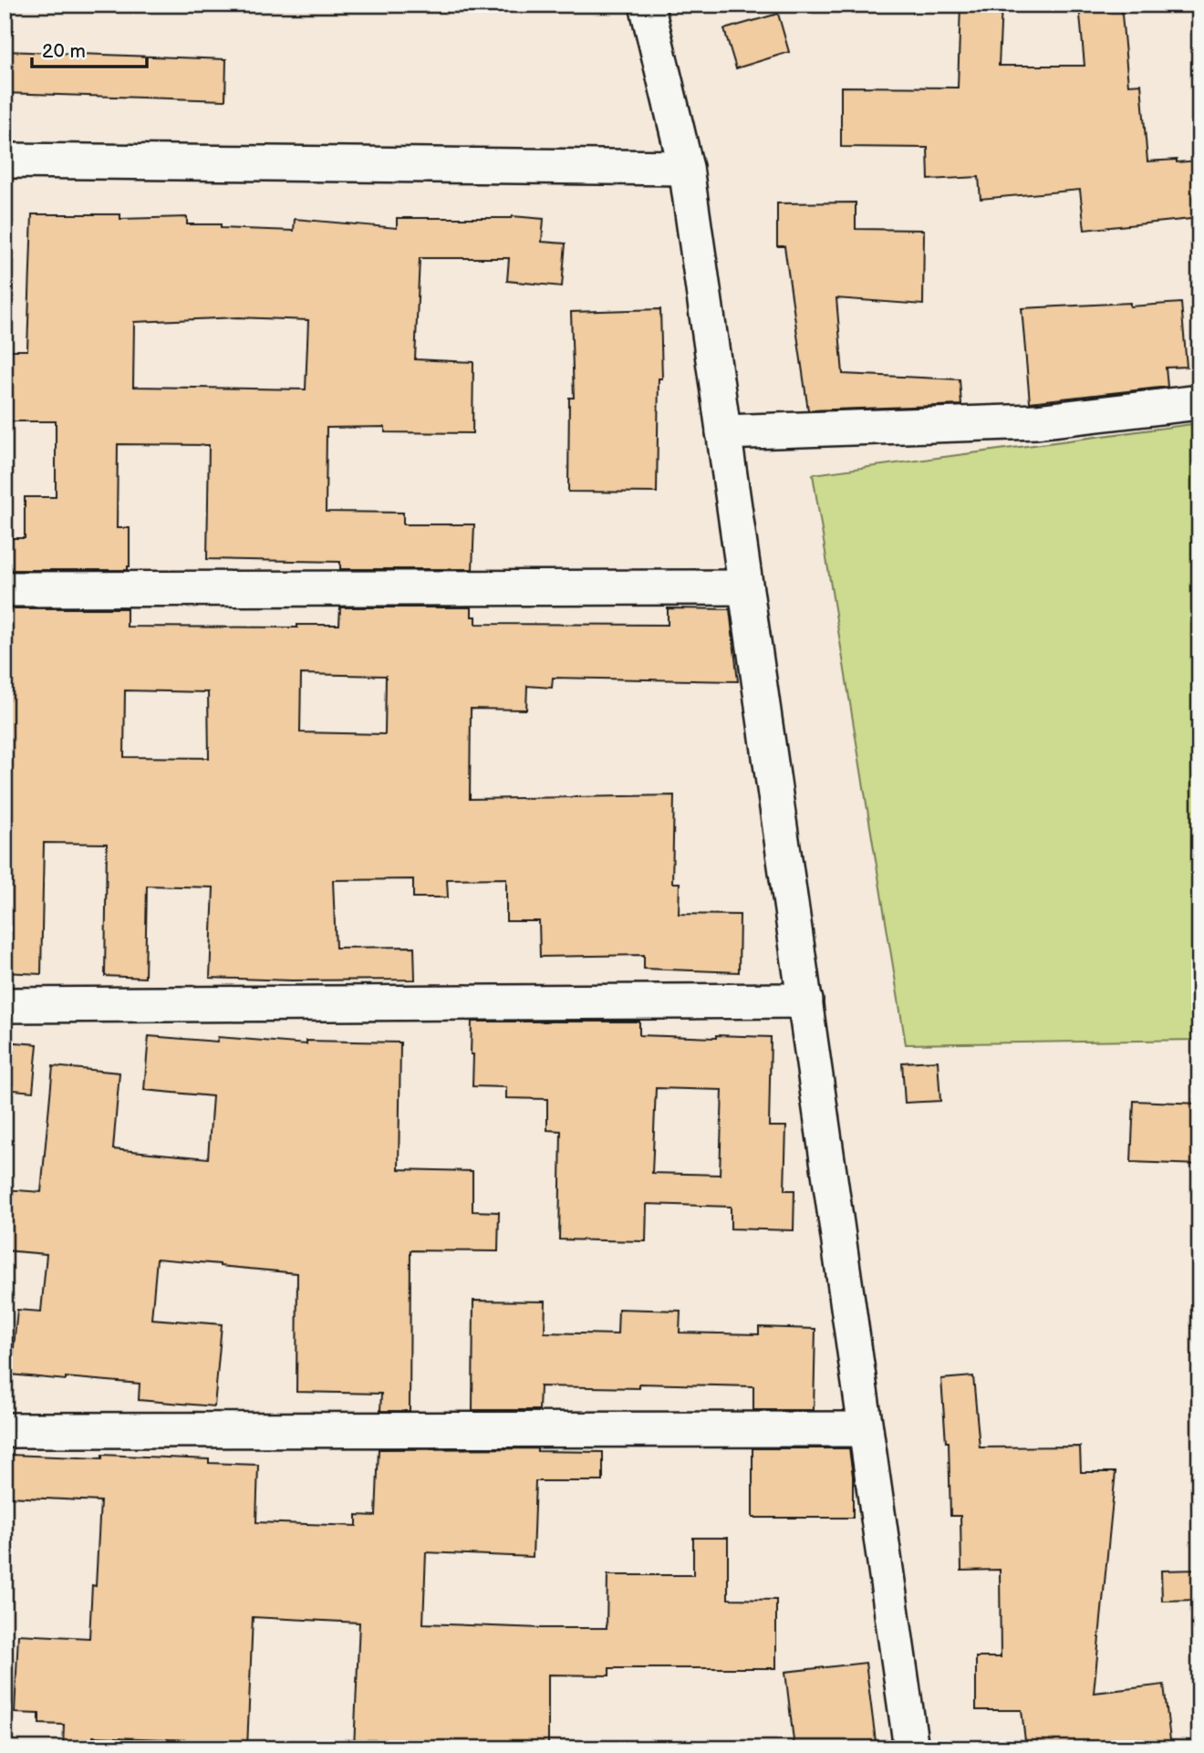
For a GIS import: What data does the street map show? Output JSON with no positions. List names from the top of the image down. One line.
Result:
{"scale_bar":"20 m"}
